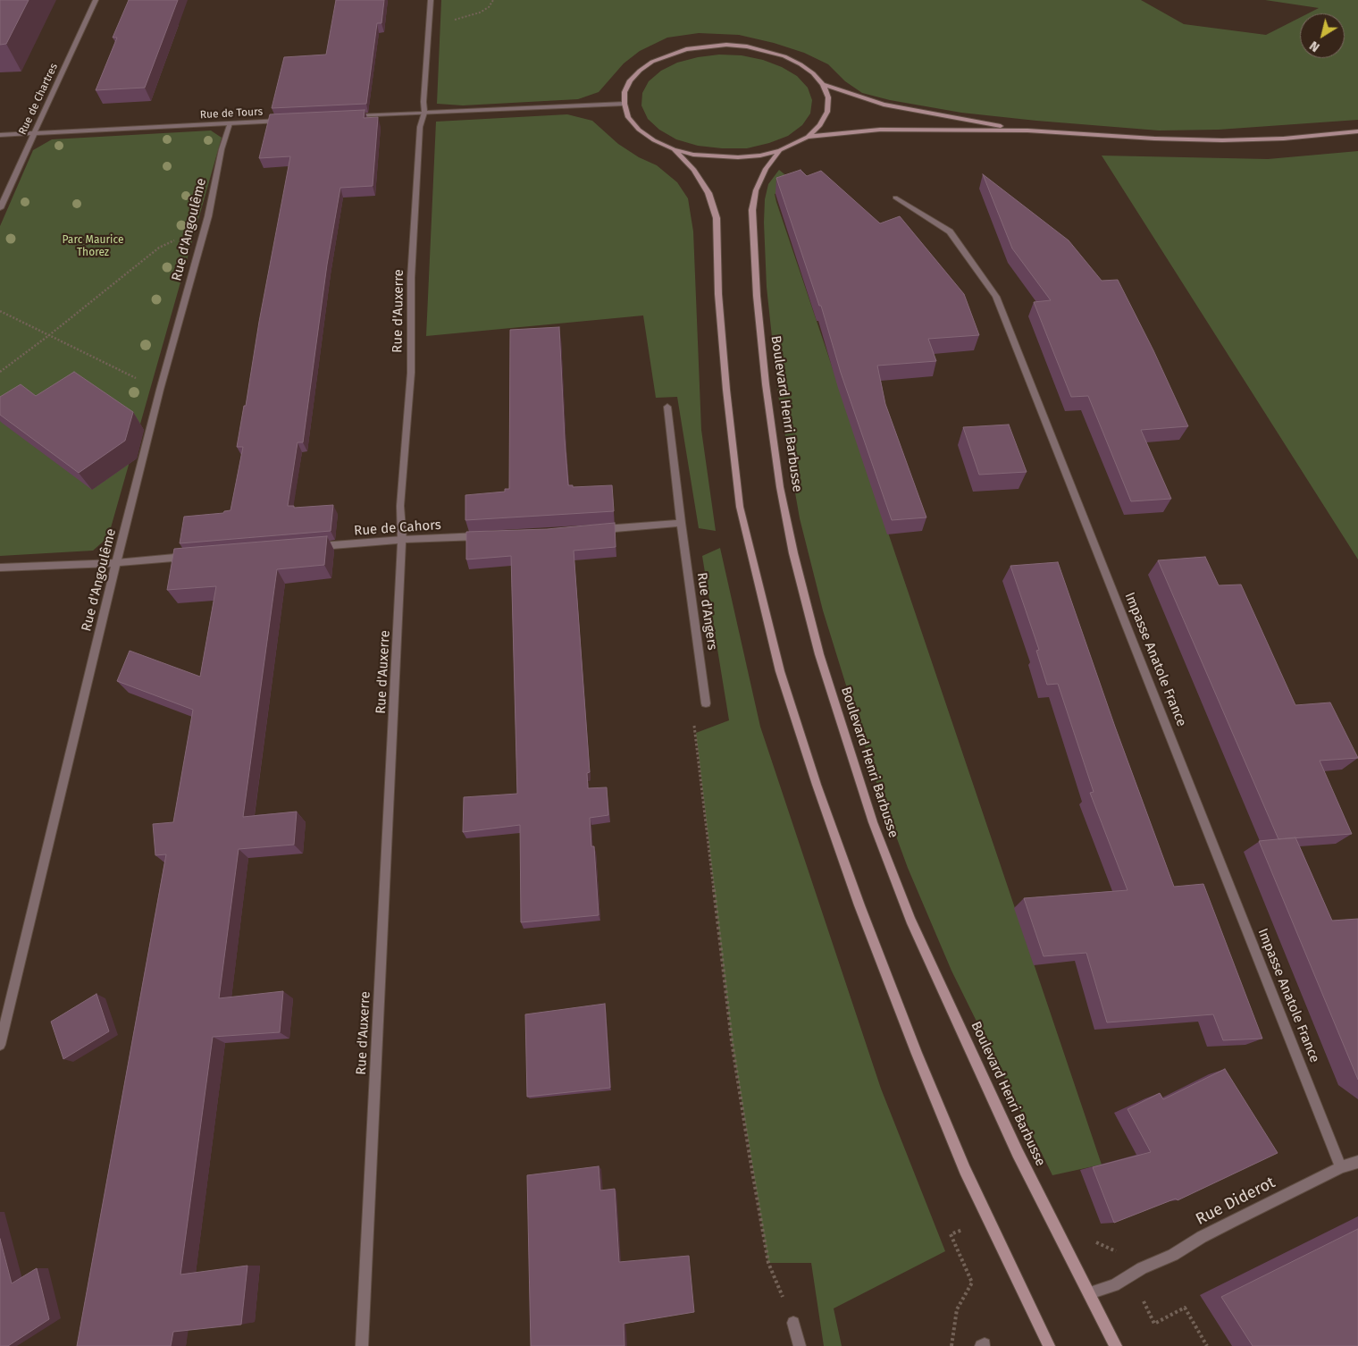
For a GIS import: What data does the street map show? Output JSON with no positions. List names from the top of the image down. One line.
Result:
{"streets":{"main road":["Boulevard Henri Barbusse"],"street":["Rue de Chartres","Rue de Tours","Rue d'Angoulême","Rue d'Auxerre","Rue de Cahors","Rue d'Angers","Impasse Anatole France","Rue Diderot"]},"crossings":[["Rue de Chartres","Rue de Tours"],["Rue de Tours","Rue d'Angoulême"],["Rue d'Auxerre","Rue de Cahors"],["Boulevard Henri Barbusse","Rue Diderot"],["Impasse Anatole France","Rue Diderot"]],"parks":["Parc Maurice Thorez"],"north":"bottom left"}
